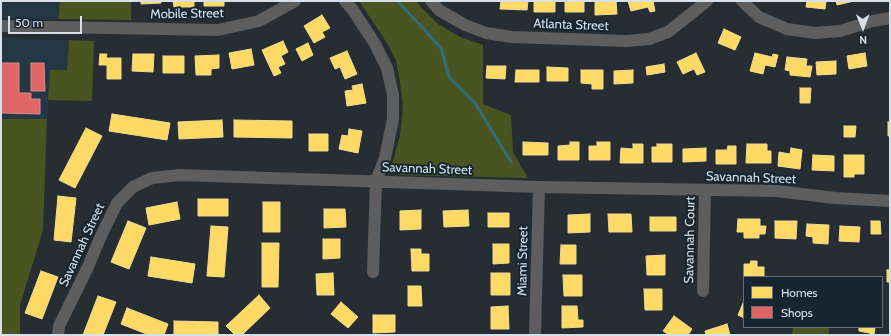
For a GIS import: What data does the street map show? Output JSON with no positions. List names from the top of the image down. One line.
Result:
{"streets":{"street":["Mobile Street","Atlanta Street","Savannah Street","Savannah Court","Miami Street"]},"crossings":[["Savannah Street","Savannah Court"],["Savannah Street","Miami Street"]],"legend":["Homes","Shops"],"scale_bar":"50 m","north":"bottom"}
